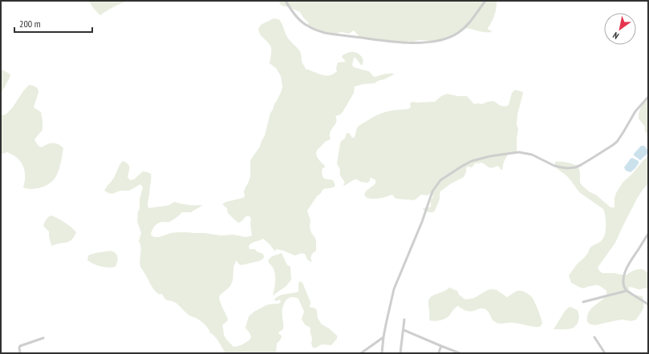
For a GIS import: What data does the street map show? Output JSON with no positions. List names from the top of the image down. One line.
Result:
{"scale_bar":"200 m","north":"bottom left"}
